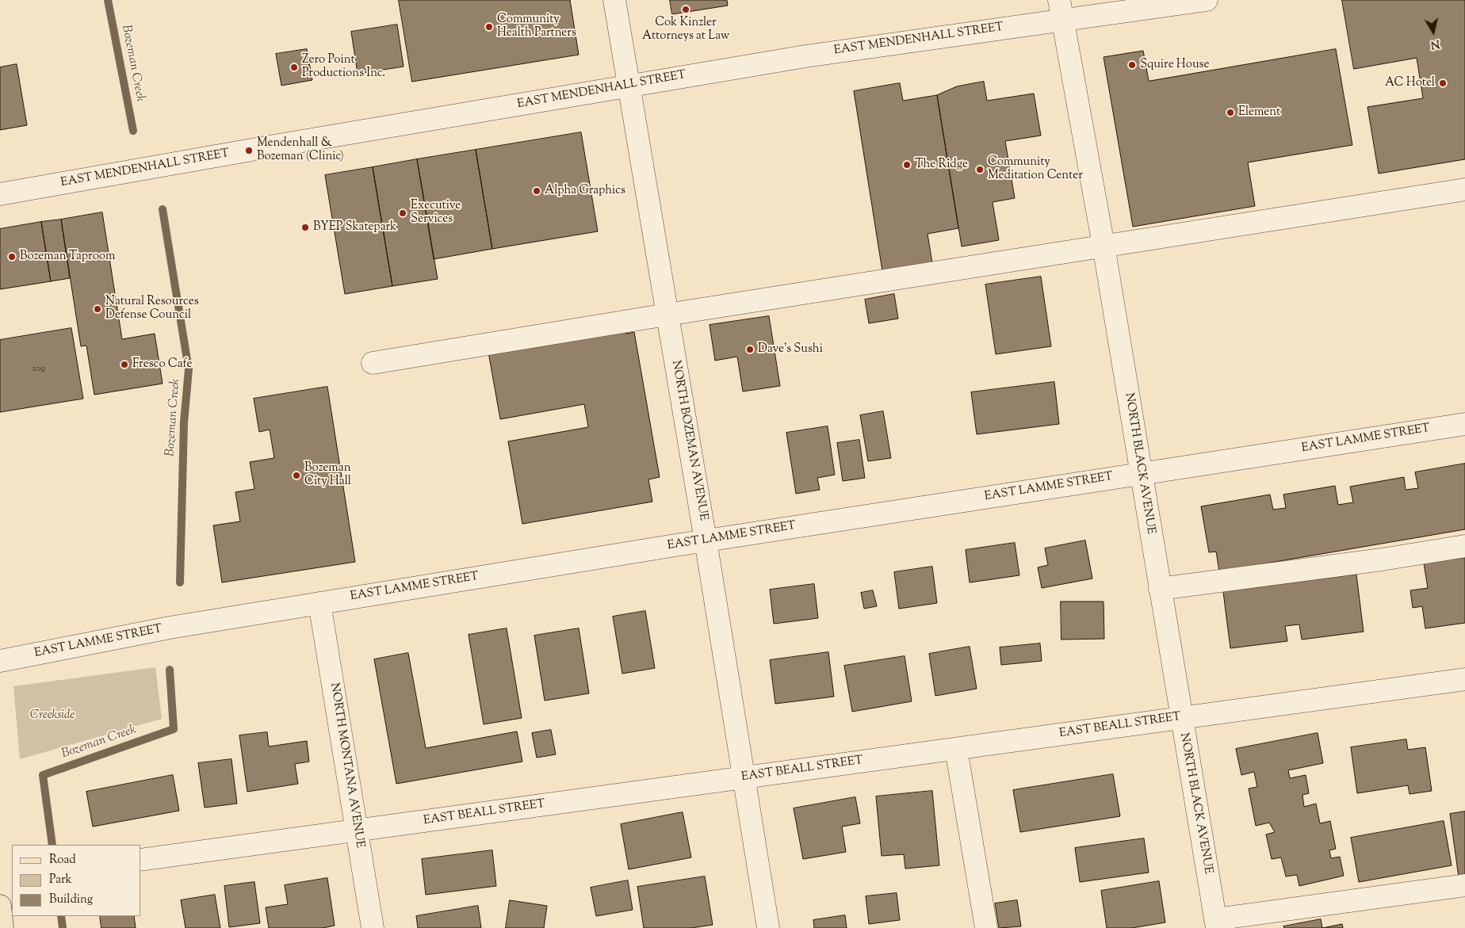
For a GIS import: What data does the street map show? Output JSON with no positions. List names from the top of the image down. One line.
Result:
{"streets":{"street":["EAST MENDENHALL STREET","EAST LAMME STREET","NORTH BOZEMAN AVENUE","NORTH BLACK AVENUE","EAST BEALL STREET","NORTH MONTANA AVENUE"]},"crossings":[["EAST MENDENHALL STREET","NORTH BOZEMAN AVENUE"],["EAST MENDENHALL STREET","NORTH BLACK AVENUE"],["EAST LAMME STREET","NORTH BOZEMAN AVENUE"],["EAST LAMME STREET","NORTH BLACK AVENUE"],["EAST LAMME STREET","NORTH MONTANA AVENUE"],["NORTH BOZEMAN AVENUE","EAST BEALL STREET"],["NORTH BLACK AVENUE","EAST BEALL STREET"],["EAST BEALL STREET","NORTH MONTANA AVENUE"]],"water":["Bozeman Creek"],"parks":["Creekside"],"places":["Cok Kinzler Attorneys at Law","Community Health Partners","Squire House","Zero Point Productions Inc.","AC Hotel","Element","Mendenhall & Bozeman (Clinic)","The Ridge","Community Meditation Center","Alpha Graphics","Executive Services","BYEP Skatepark","Bozeman Taproom","Natural Resources Defense Council","Dave's Sushi","Fresco Cafe","Bozeman City Hall"],"house_numbers":["109"],"legend":["Road","Park","Building"],"north":"bottom"}
